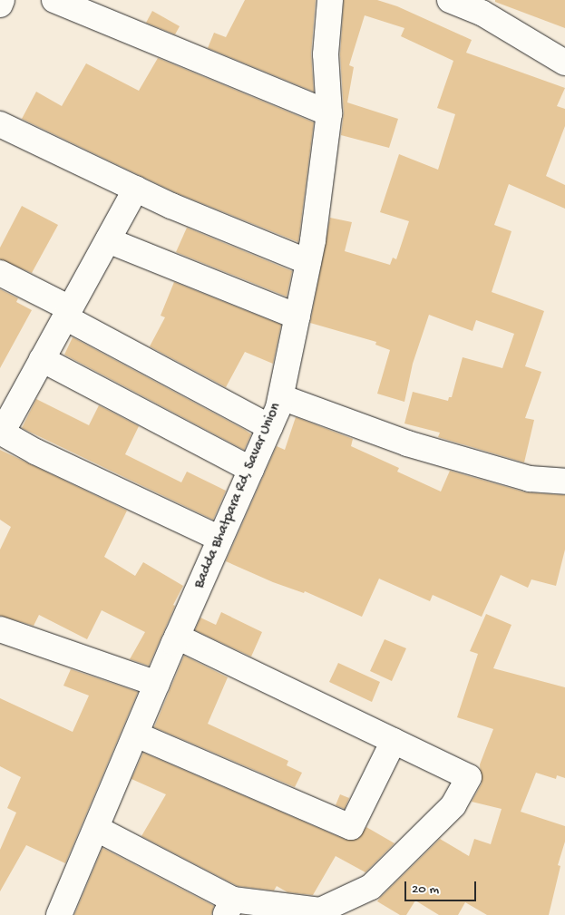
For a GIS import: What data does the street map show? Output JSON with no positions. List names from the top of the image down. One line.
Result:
{"streets":{"street":["Badda Bhatpara Rd, Savar Union"]},"scale_bar":"20 m"}
